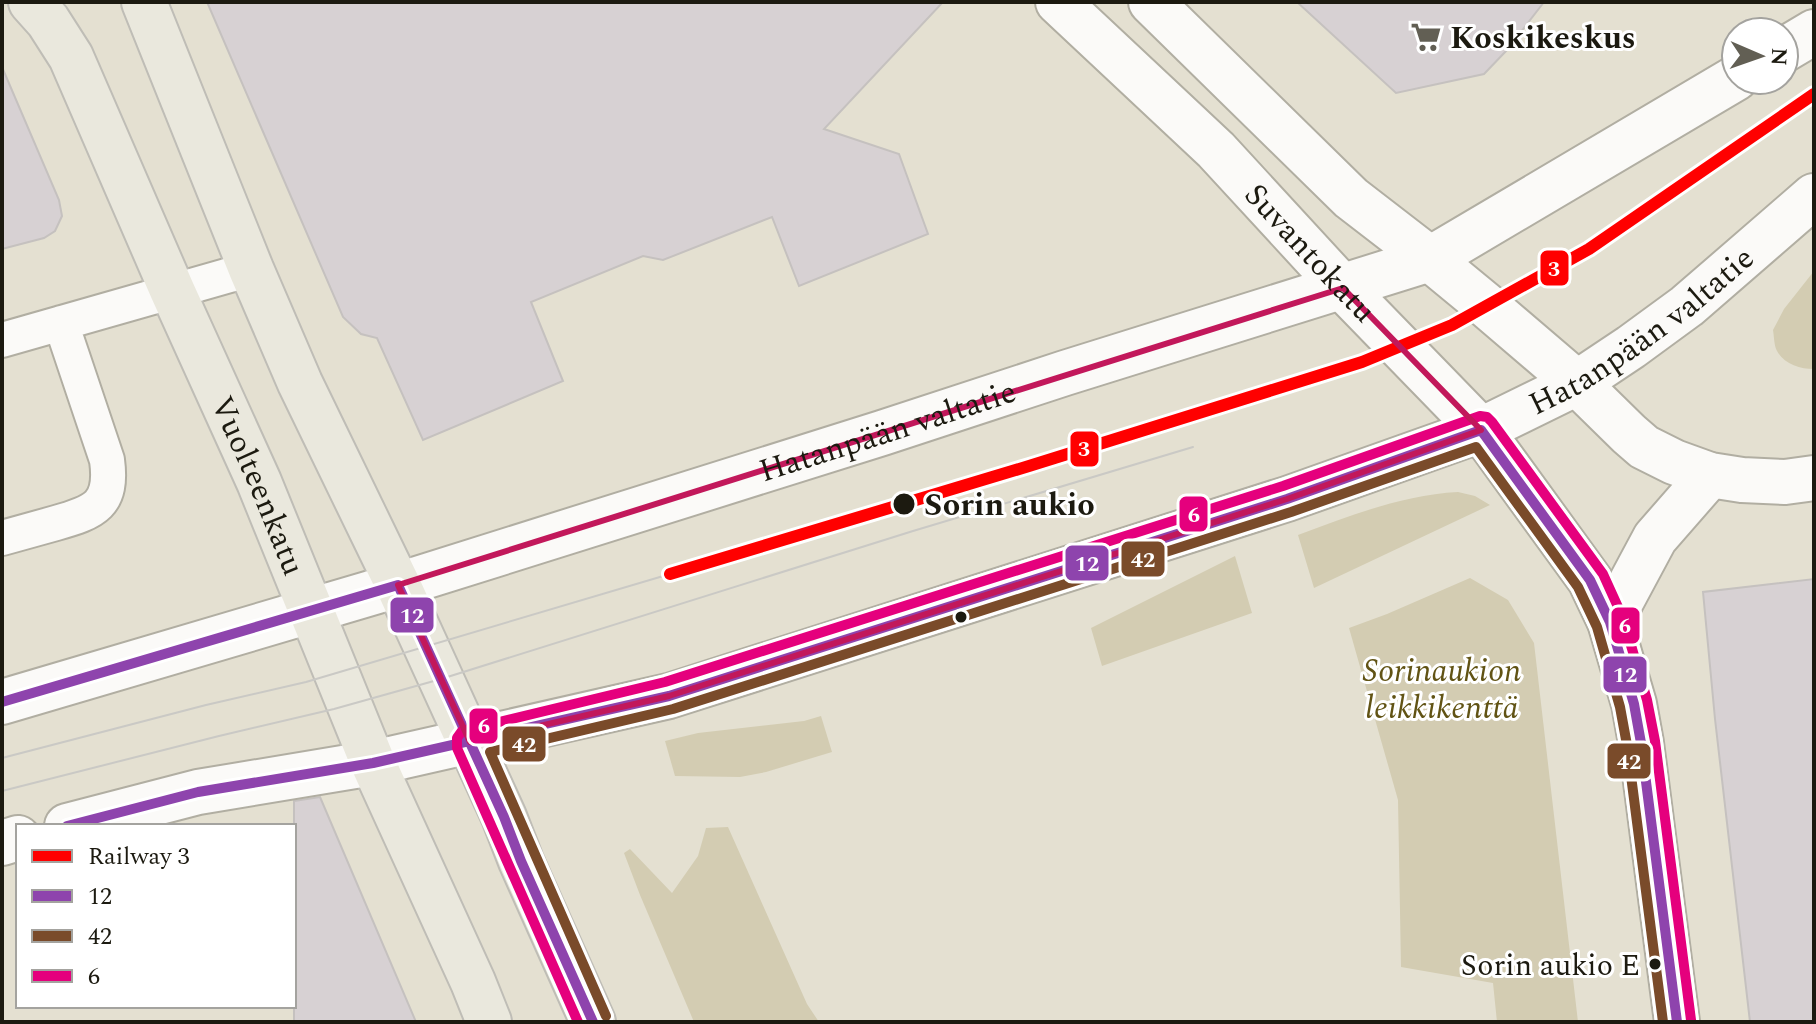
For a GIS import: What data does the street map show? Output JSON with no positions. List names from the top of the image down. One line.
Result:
{"streets":{"main road":["Vuolteenkatu"],"street":["Suvantokatu","Hatanpään valtatie"]},"crossings":[["Suvantokatu","Hatanpään valtatie"],["Hatanpään valtatie","Vuolteenkatu"]],"parks":["Sorinaukion leikkikenttä"],"places":{"supermarket":["Koskikeskus"],"other":["Sorin aukio","Sorin aukio E"]},"lines":["rail line 3","transit line 6","transit line 12","transit line 42"],"legend":["Railway 3","12","42","6"],"north":"right"}
